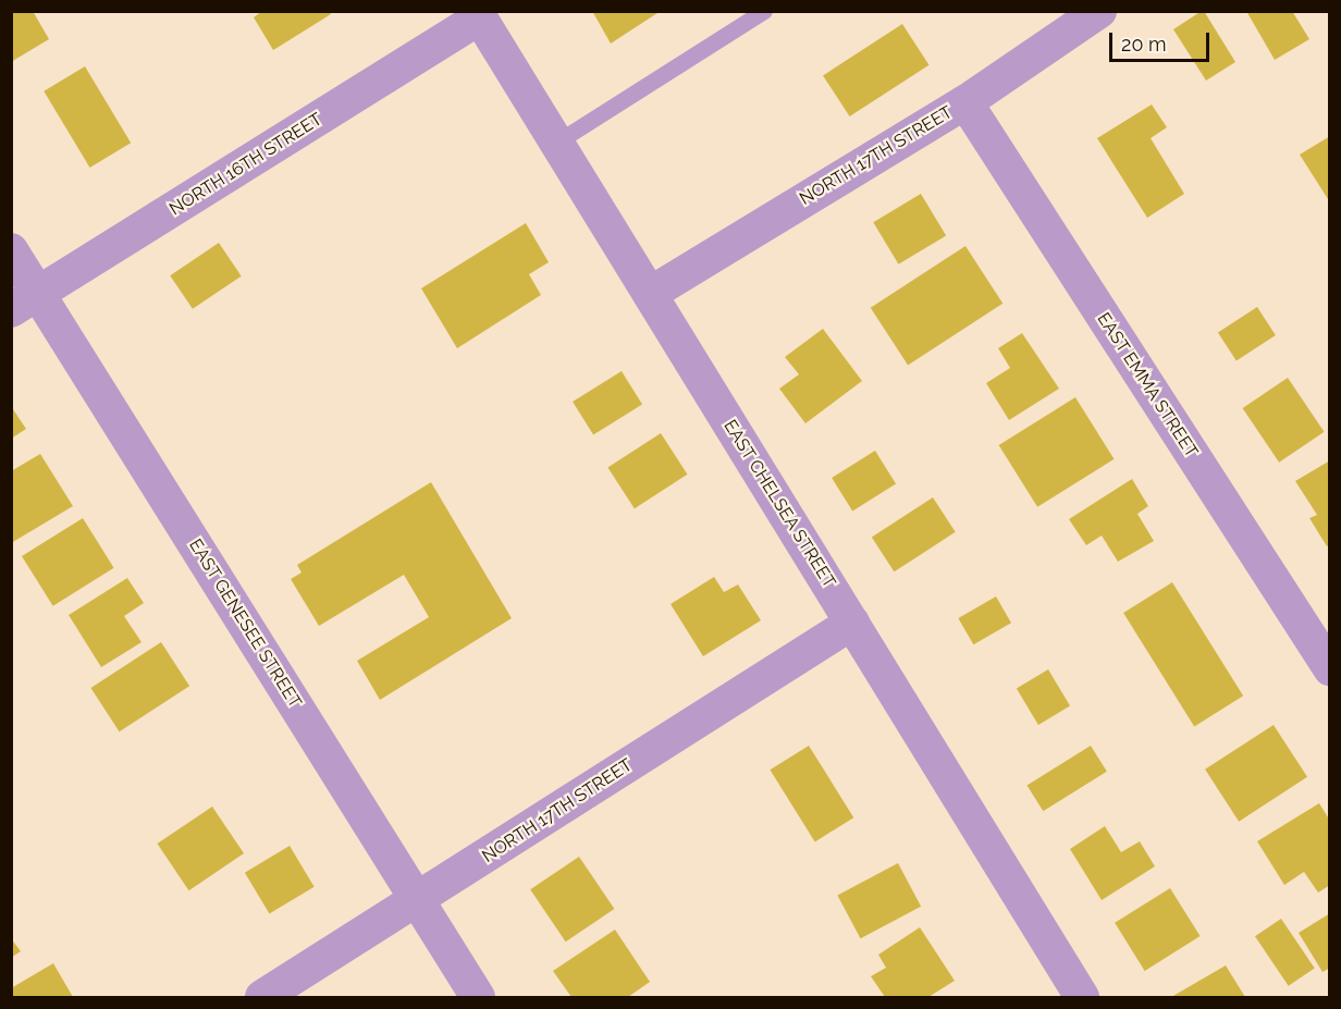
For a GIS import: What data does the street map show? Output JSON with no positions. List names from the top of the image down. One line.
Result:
{"streets":{"street":["NORTH 17TH STREET","NORTH 16TH STREET","EAST EMMA STREET","EAST CHELSEA STREET","EAST GENESEE STREET"]},"crossings":[["NORTH 17TH STREET","EAST EMMA STREET"],["NORTH 17TH STREET","EAST CHELSEA STREET"],["NORTH 17TH STREET","EAST GENESEE STREET"],["NORTH 16TH STREET","EAST CHELSEA STREET"],["NORTH 16TH STREET","EAST GENESEE STREET"]],"scale_bar":"20 m"}
